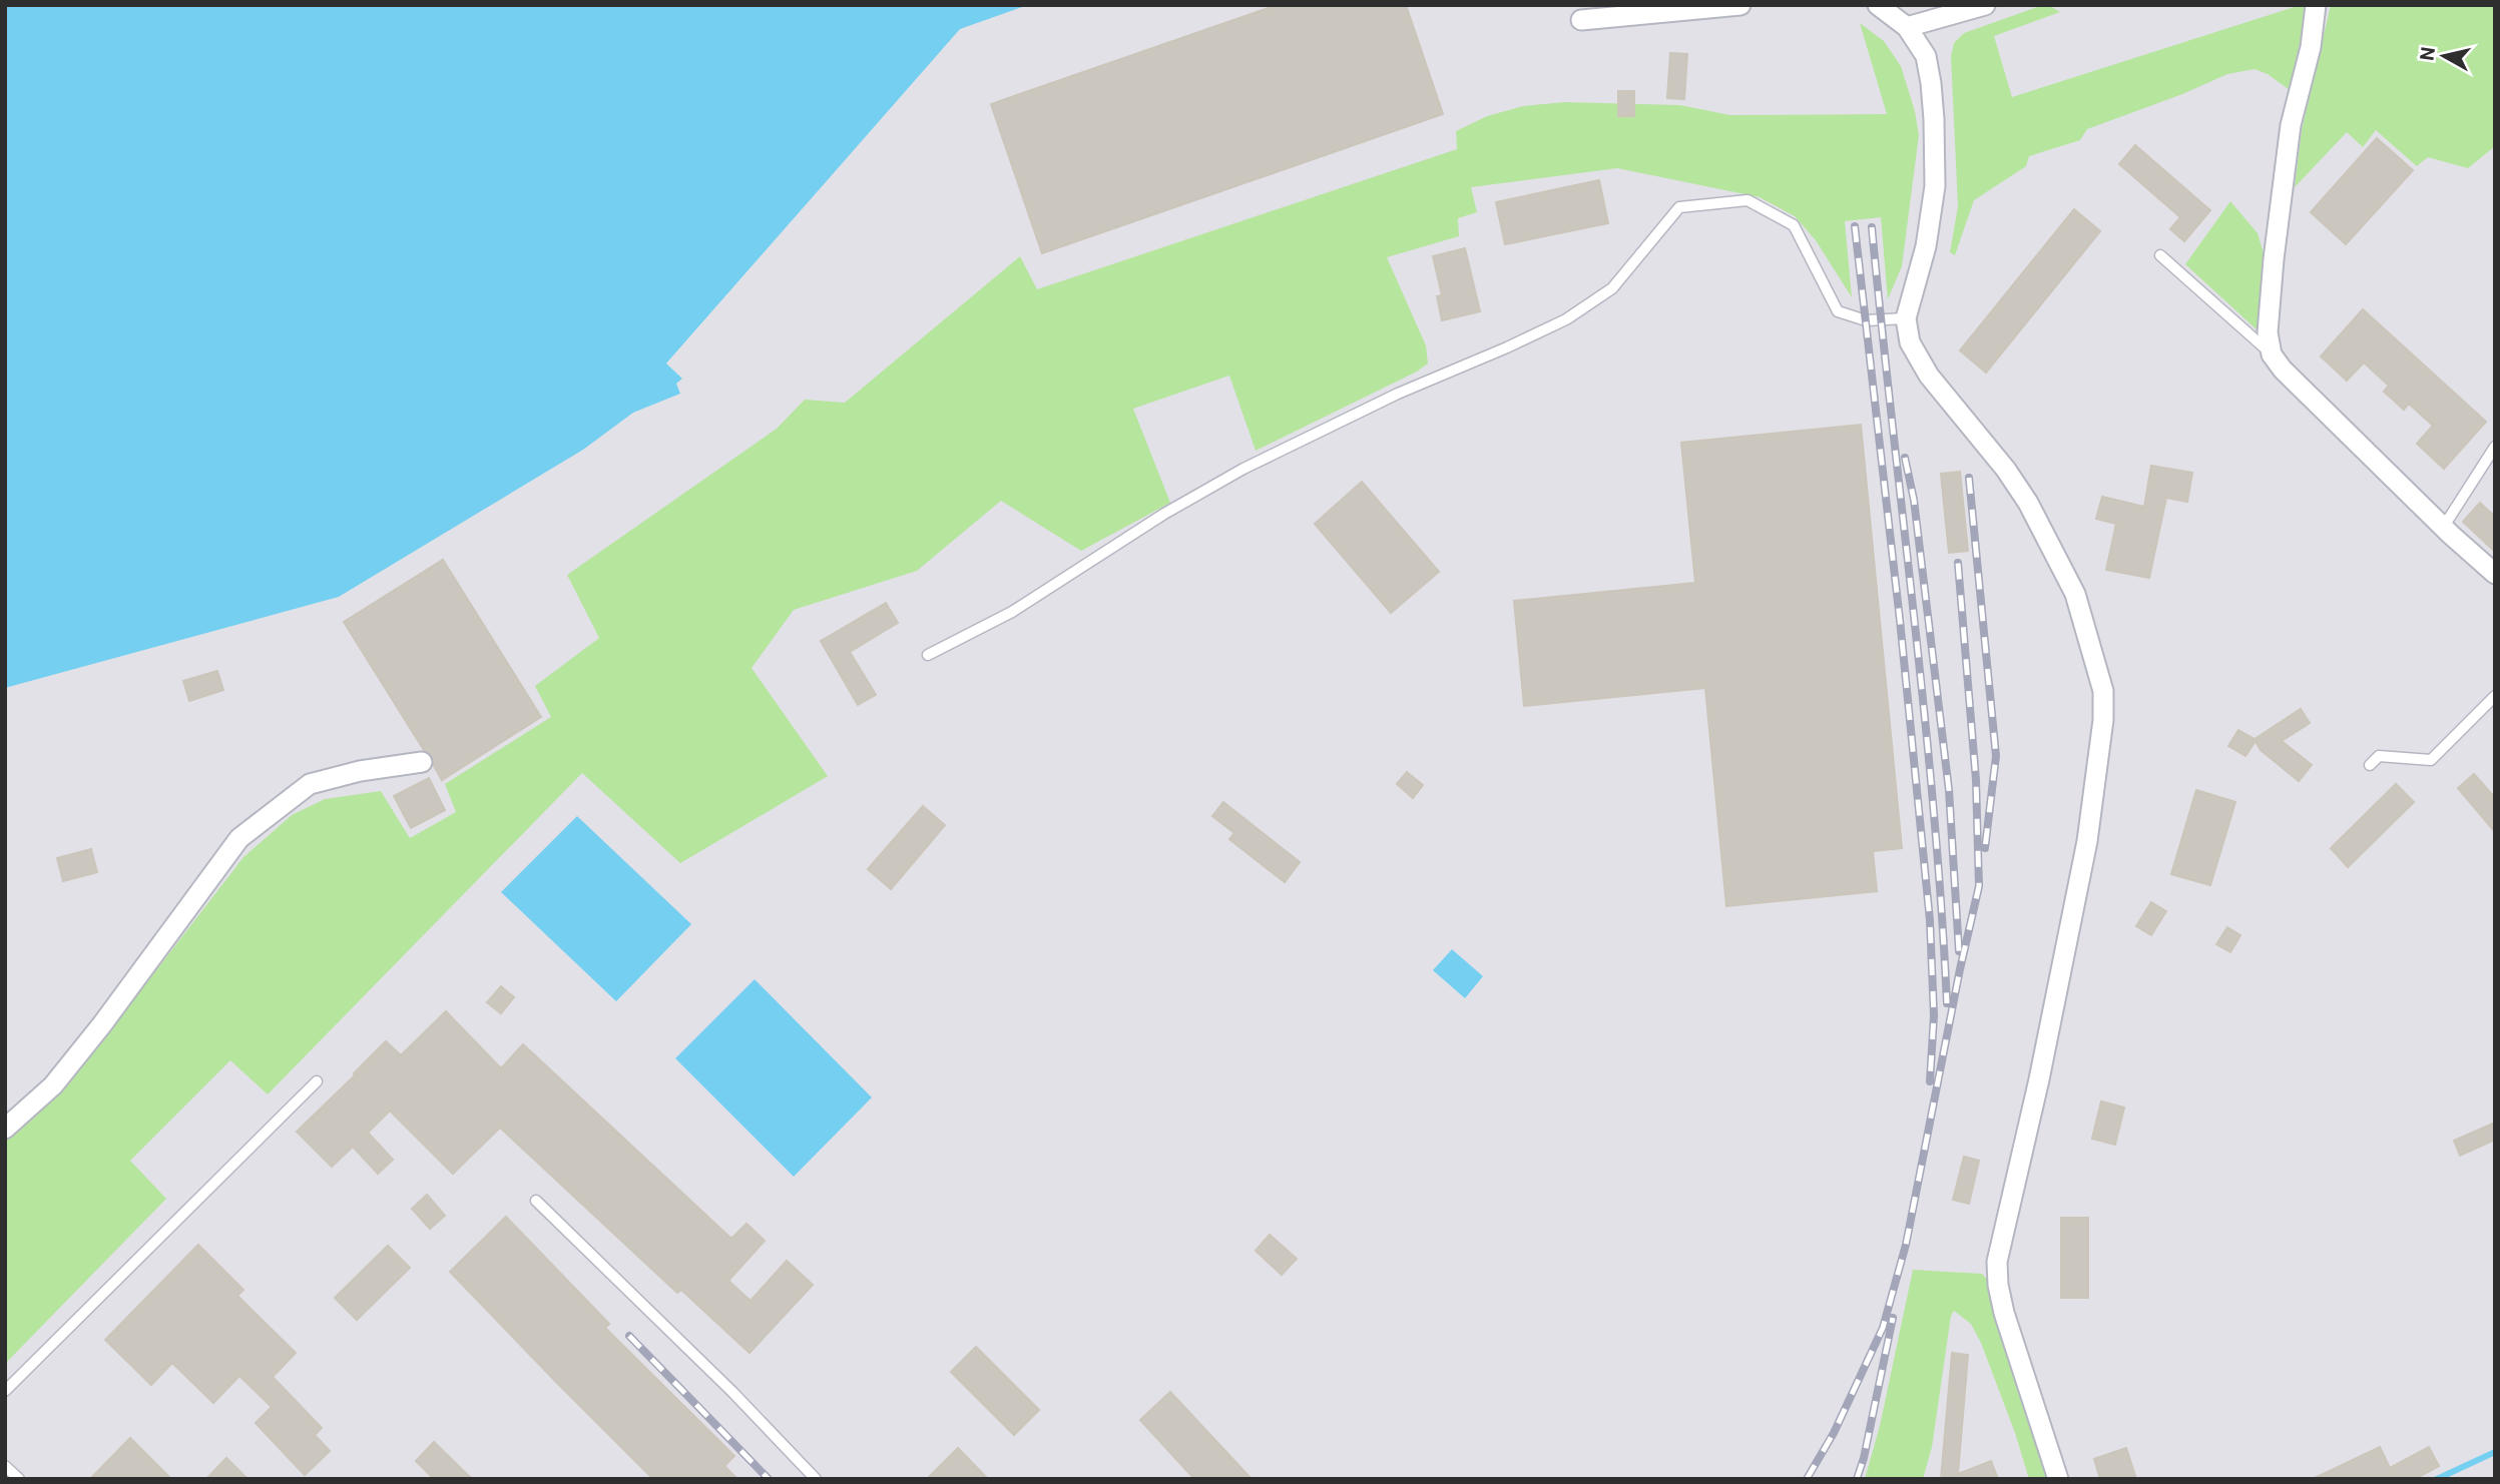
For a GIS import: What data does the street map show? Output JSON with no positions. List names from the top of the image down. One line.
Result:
{"north":"left"}
